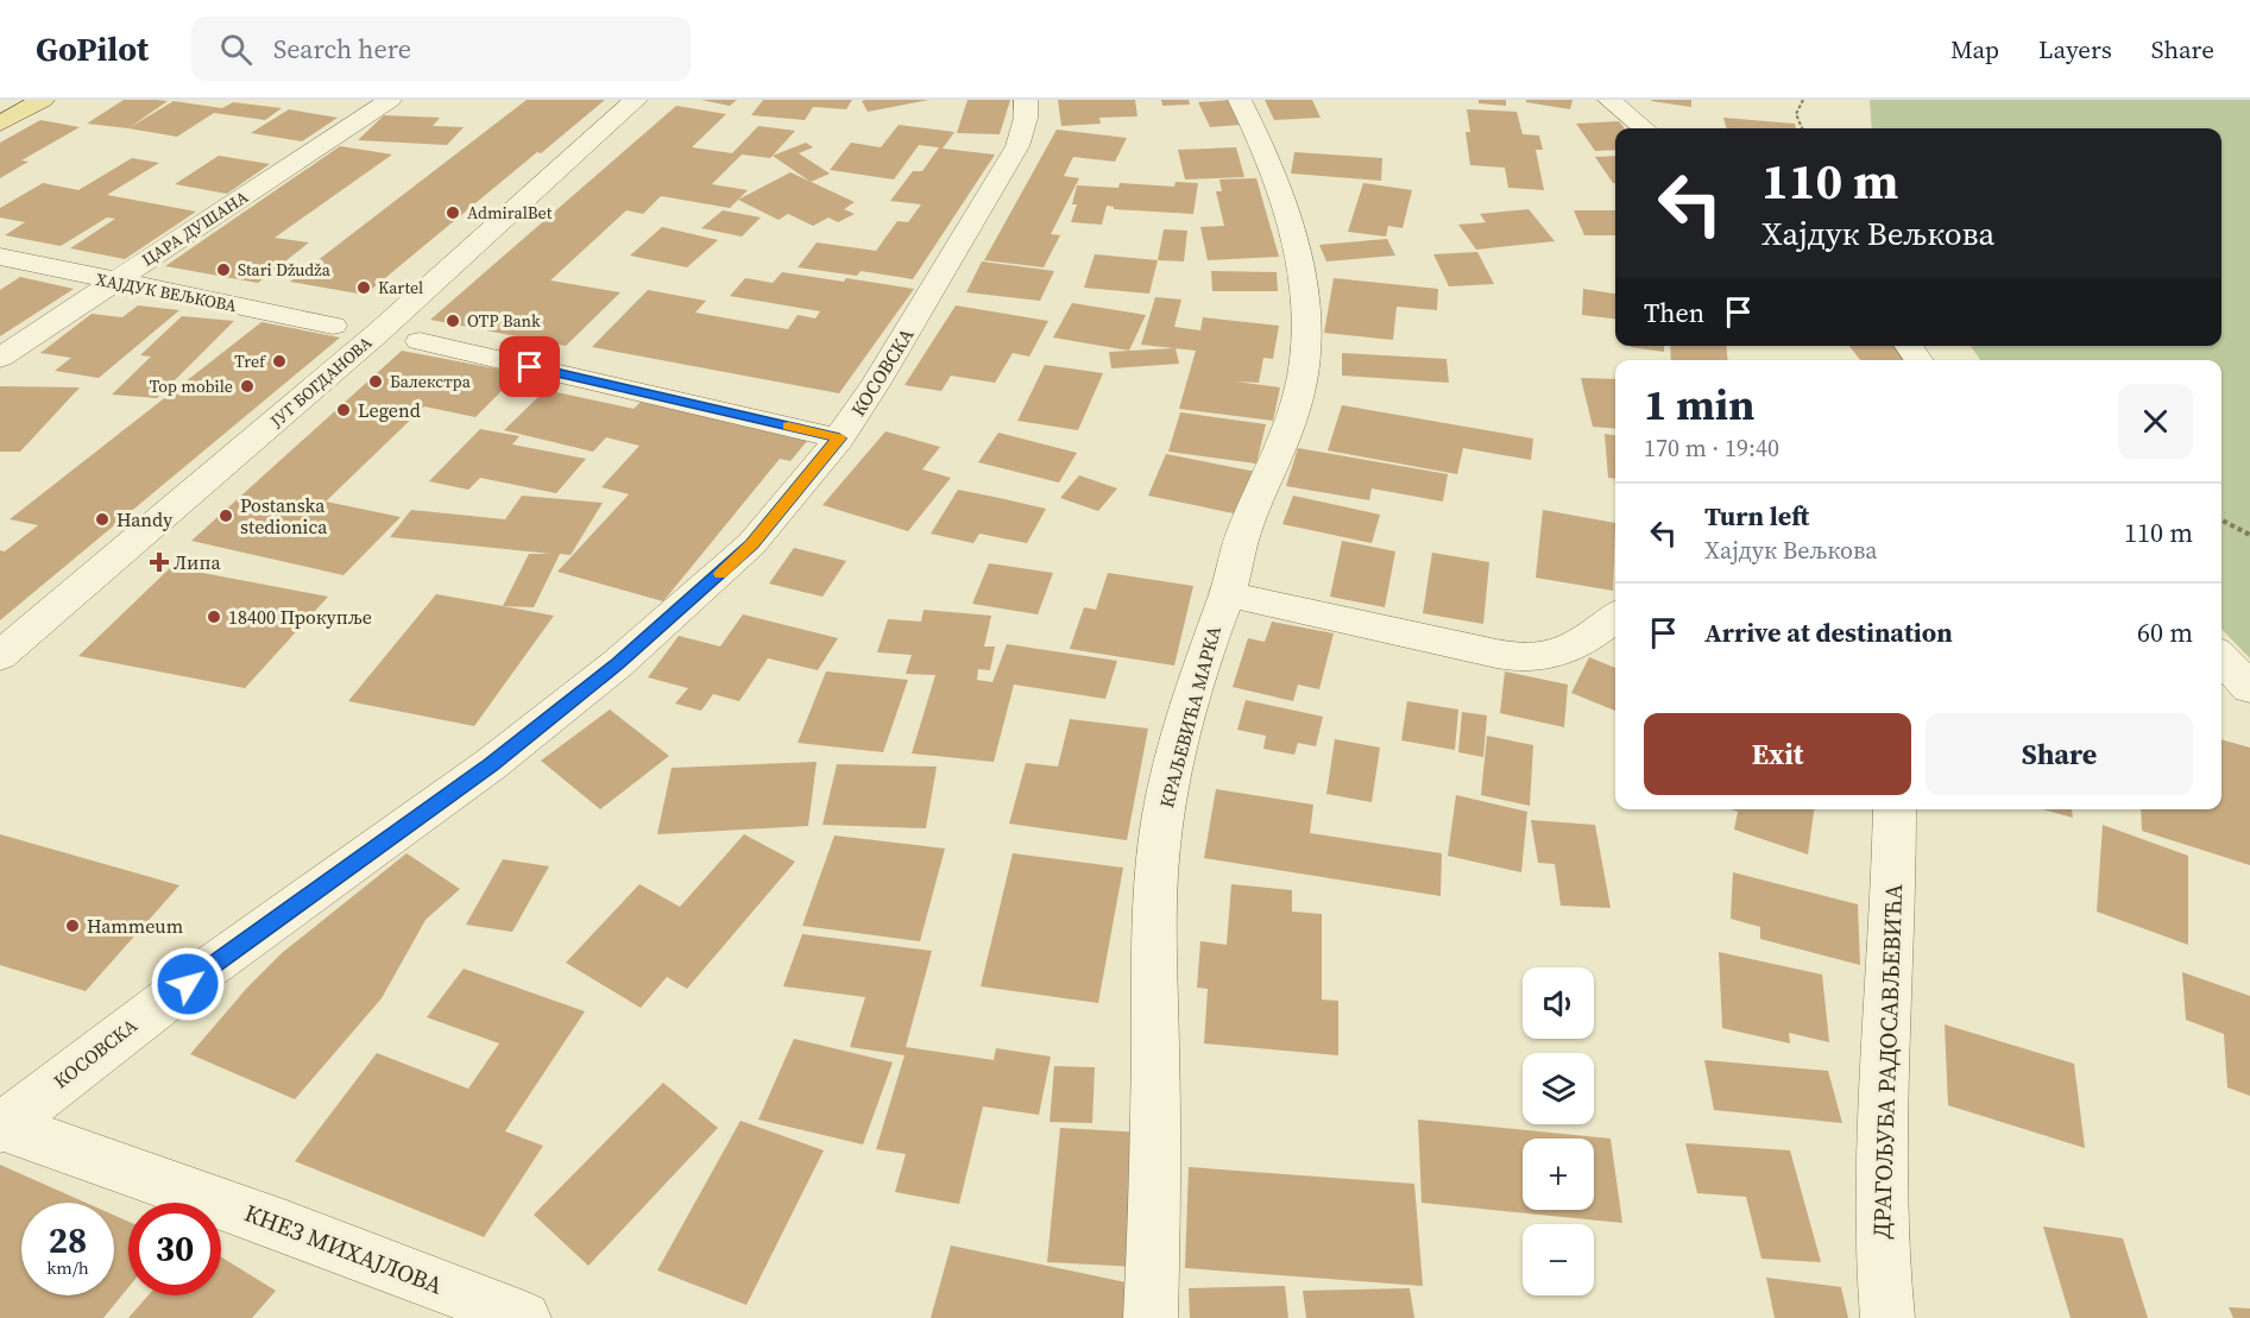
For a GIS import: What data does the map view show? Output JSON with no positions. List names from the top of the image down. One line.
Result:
{"streets":{"street":["ЦАРА ДУШАНА","ХАЈДУК ВЕЉКОВА","КОСОВСКА","ЈУГ БОГДАНОВА","КРАЉЕВИЋА МАРКА","ДРАГОЉУБА РАДОСАВЉЕВИЋА","КНЕЗ МИХАЈЛОВА"]},"crossings":[["ЦАРА ДУШАНА","ХАЈДУК ВЕЉКОВА"],["КОСОВСКА","КНЕЗ МИХАЈЛОВА"]],"places":{"other":["AdmiralBet","Stari Džudža","Kartel","OTP Bank","Tref","Балекстра","Top mobile","Legend","Postanska stedionica","Handy","18400 Прокупље","Hammeum"],"health":["Липа"]},"page":{"header":"GoPilot","search":"Search here","nav":["Map","Layers","Share"],"turn":["110 m","Хајдук Вељкова"],"then":"Then","heading":["1 min","170 m · 19:40"],"list":[{"name":"Turn left","note":"Хајдук Вељкова","value":"110 m"},{"name":"Arrive at destination","value":"60 m"}],"buttons":["Exit","Share"],"map_buttons":["+","−"],"speed":"28 km/h","limit":"30"}}
